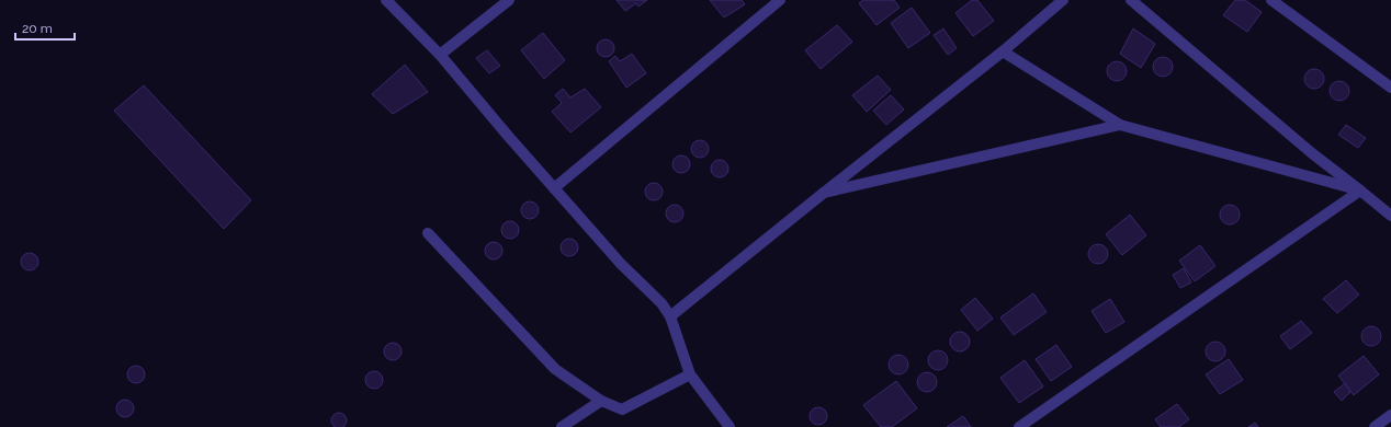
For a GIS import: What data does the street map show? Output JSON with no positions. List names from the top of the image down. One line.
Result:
{"scale_bar":"20 m"}
